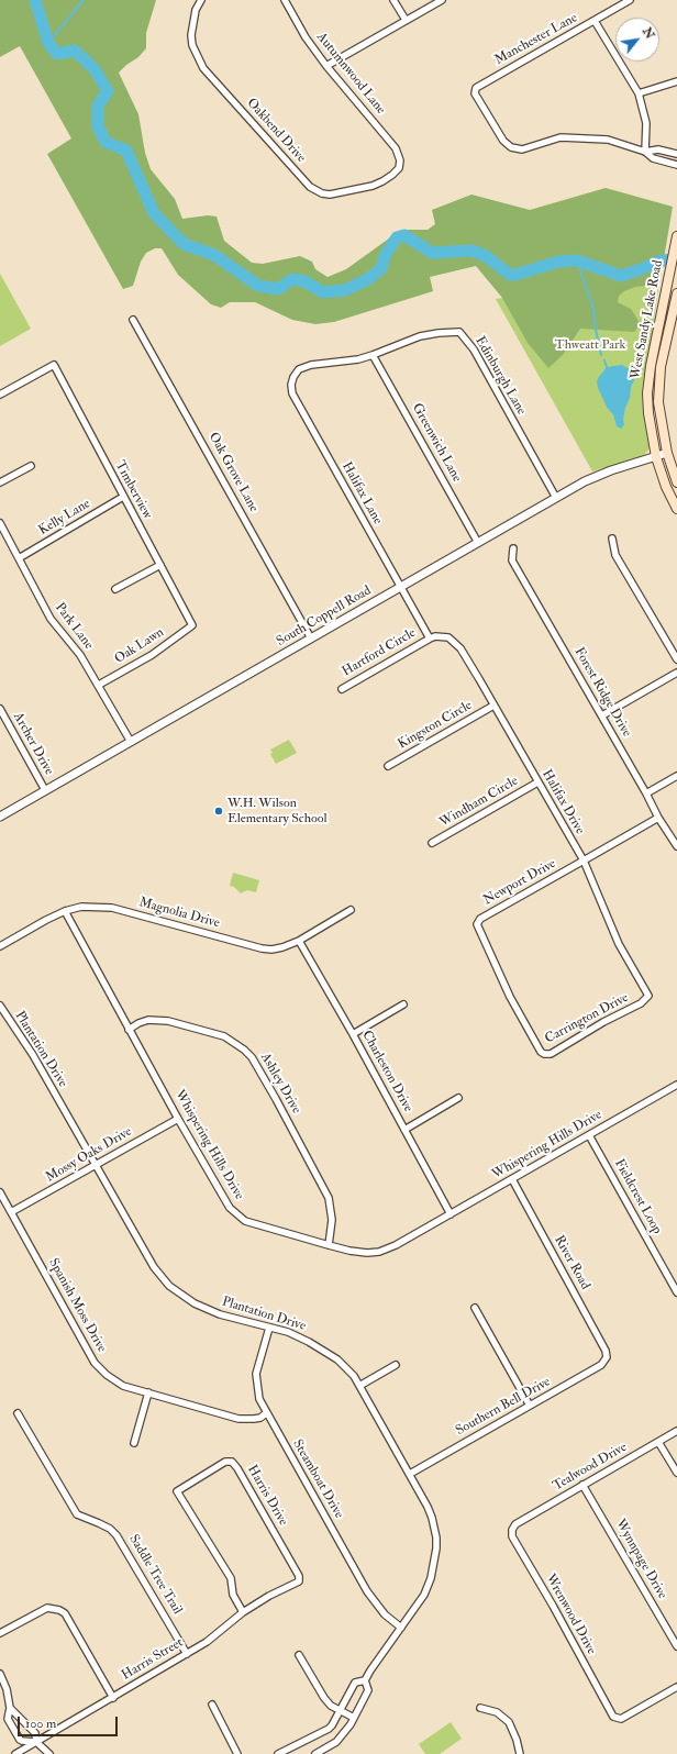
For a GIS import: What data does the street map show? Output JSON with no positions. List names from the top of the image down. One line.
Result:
{"streets":{"main road":["West Sandy Lake Road"],"street":["Manchester Lane","Autumnwood Lane","Oakbend Drive","Edinburgh Lane","Greenwich Lane","Oak Grove Lane","Timberview","Halifax Lane","Kelly Lane","South Coppell Road","Park Lane","Oak Lawn","Hartford Circle","Forest Ridge Drive","Kingston Circle","Archer Drive","Windham Circle","Halifax Drive","Newport Drive","Magnolia Drive","Carrington Drive","Plantation Drive","Charleston Drive","Ashley Drive","Whispering Hills Drive","Mossy Oaks Drive","Fieldcrest Loop","River Road","Spanish Moss Drive","Southern Bell Drive","Tealwood Drive","Steamboat Drive","Harris Drive","Wynnpage Drive","Saddle Tree Trail","Wrenwood Drive","Harris Street"]},"crossings":[["Autumnwood Lane","Oakbend Drive"],["West Sandy Lake Road","South Coppell Road"],["Edinburgh Lane","Greenwich Lane"],["Edinburgh Lane","Halifax Lane"],["Edinburgh Lane","South Coppell Road"],["Greenwich Lane","South Coppell Road"],["Oak Grove Lane","South Coppell Road"],["Timberview","Kelly Lane"],["Timberview","Oak Lawn"],["Halifax Lane","South Coppell Road"],["Halifax Lane","Hartford Circle"],["Halifax Lane","Halifax Drive"],["Kelly Lane","Park Lane"],["South Coppell Road","Park Lane"],["South Coppell Road","Archer Drive"],["Park Lane","Oak Lawn"],["Hartford Circle","Halifax Drive"],["Forest Ridge Drive","Newport Drive"],["Kingston Circle","Halifax Drive"],["Windham Circle","Halifax Drive"],["Halifax Drive","Newport Drive"],["Halifax Drive","Carrington Drive"],["Newport Drive","Carrington Drive"],["Magnolia Drive","Charleston Drive"],["Magnolia Drive","Whispering Hills Drive"],["Plantation Drive","Mossy Oaks Drive"],["Plantation Drive","Southern Bell Drive"],["Plantation Drive","Steamboat Drive"],["Charleston Drive","Whispering Hills Drive"],["Ashley Drive","Whispering Hills Drive"],["Whispering Hills Drive","Mossy Oaks Drive"],["Whispering Hills Drive","Fieldcrest Loop"],["Whispering Hills Drive","River Road"],["Mossy Oaks Drive","Spanish Moss Drive"],["River Road","Southern Bell Drive"],["Spanish Moss Drive","Steamboat Drive"],["Tealwood Drive","Wynnpage Drive"],["Tealwood Drive","Wrenwood Drive"],["Harris Drive","Harris Street"],["Saddle Tree Trail","Harris Street"]],"parks":["Thweatt Park"],"places":["W.H. Wilson Elementary School"],"scale_bar":"100 m","north":"top right"}
